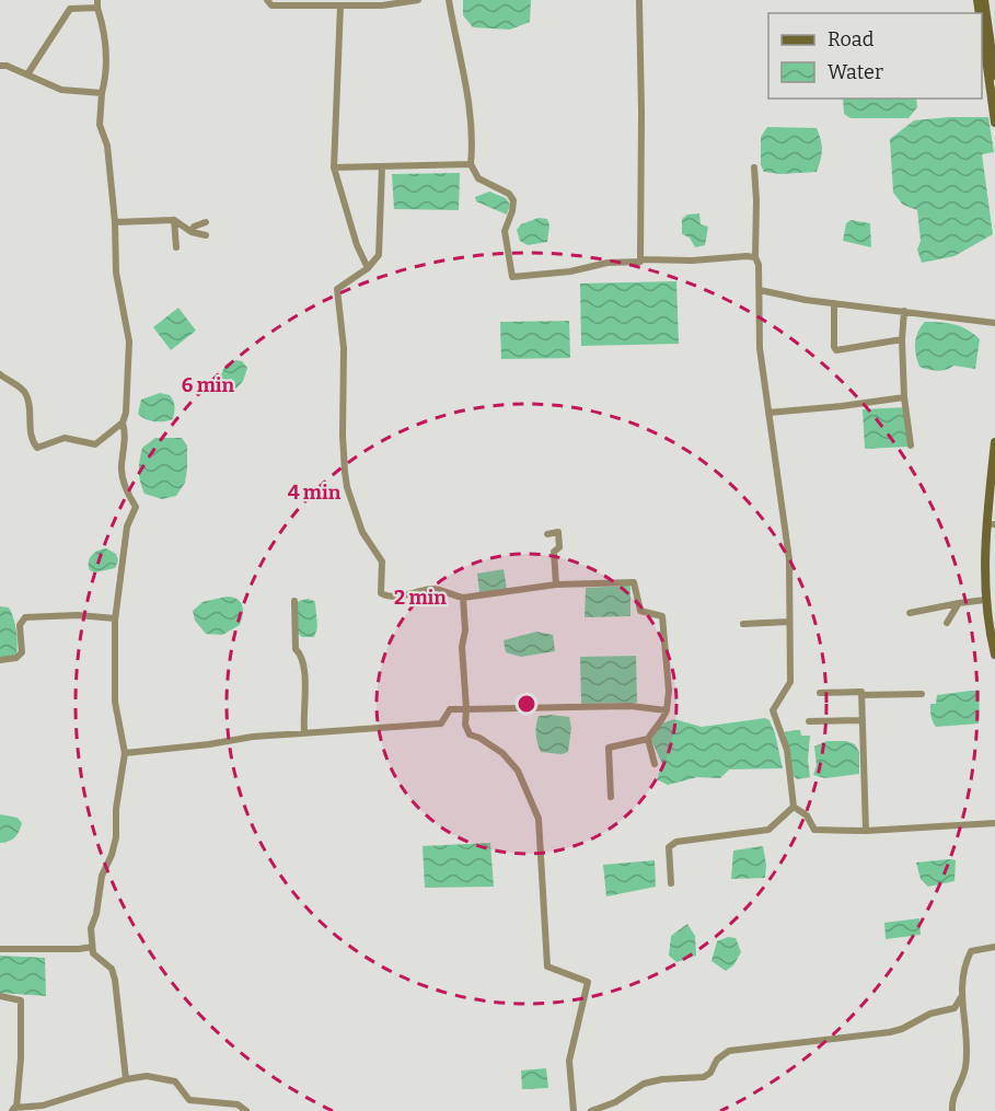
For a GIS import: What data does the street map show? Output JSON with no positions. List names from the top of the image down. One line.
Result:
{"legend":["Road","Water"],"rings":["6 min","4 min","2 min"]}
